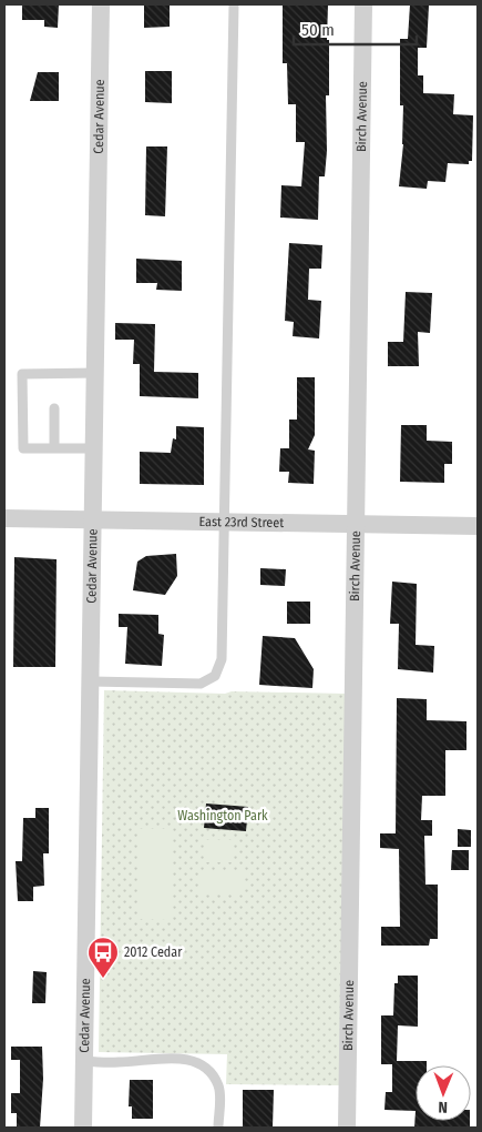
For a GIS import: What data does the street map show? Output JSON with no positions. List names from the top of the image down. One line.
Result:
{"streets":{"street":["Cedar Avenue","Birch Avenue","East 23rd Street"]},"crossings":[["Cedar Avenue","East 23rd Street"],["Birch Avenue","East 23rd Street"]],"parks":["Washington Park"],"places":{"bus stop":["2012 Cedar"]},"scale_bar":"50 m","north":"bottom"}
